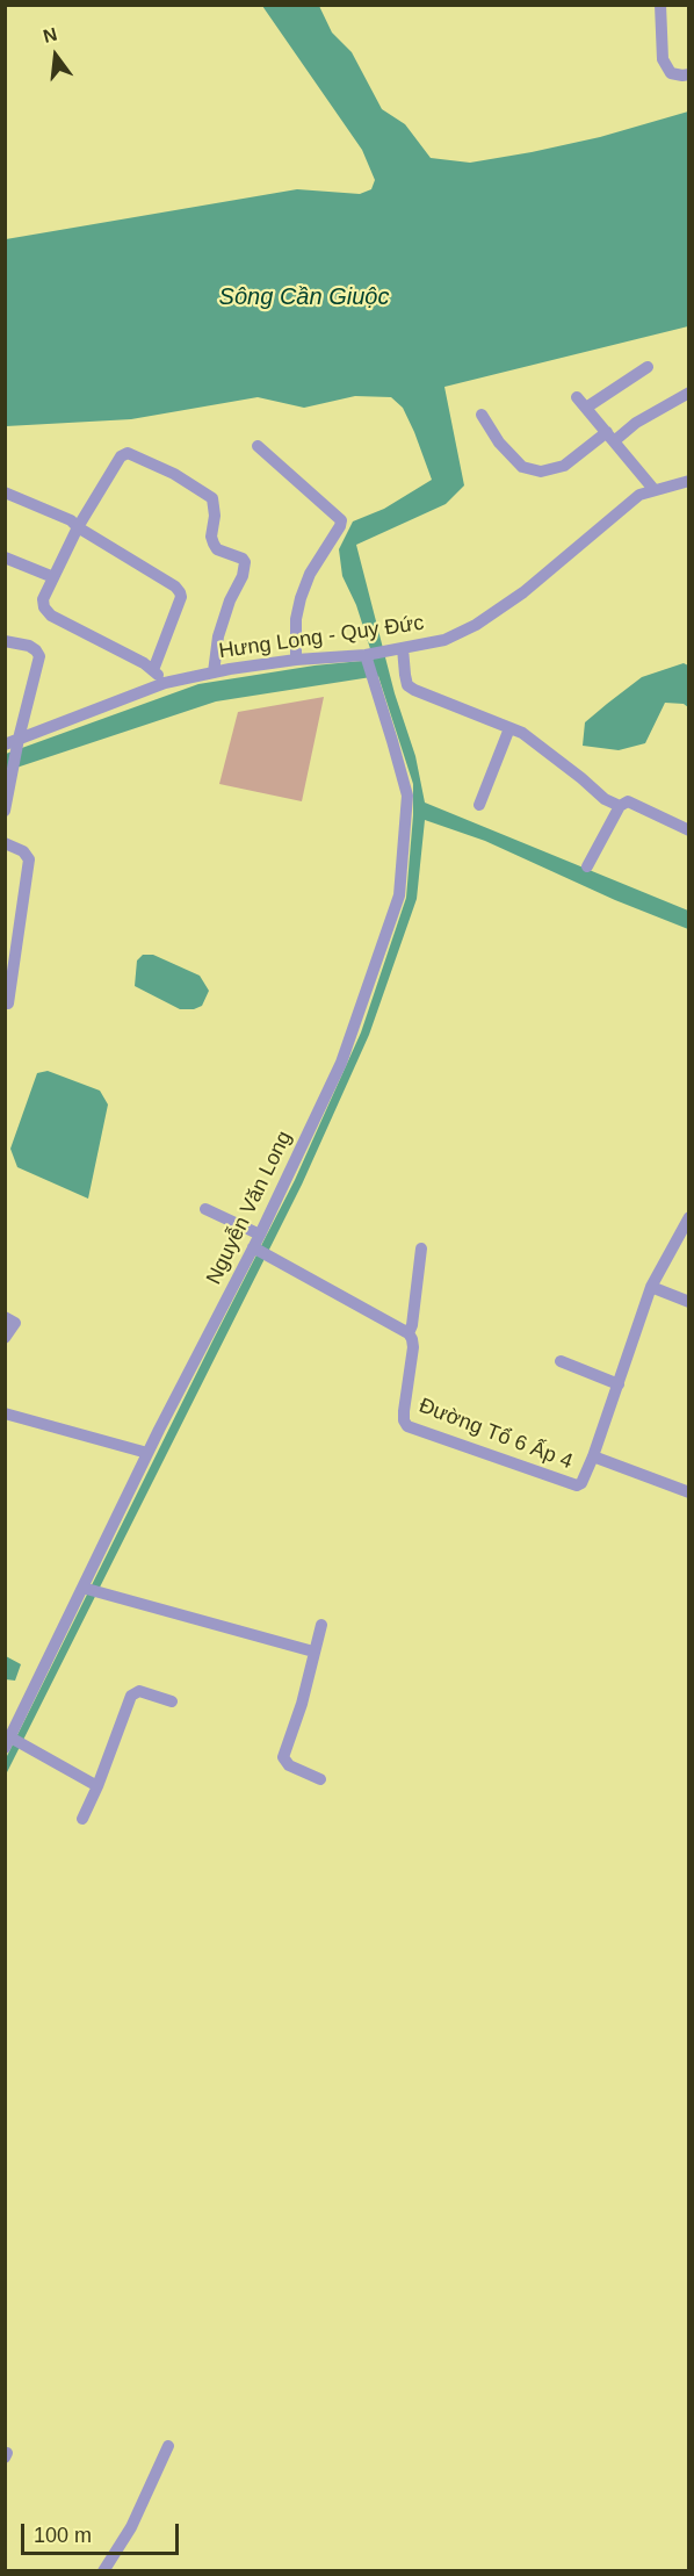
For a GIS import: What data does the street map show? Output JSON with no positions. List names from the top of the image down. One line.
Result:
{"streets":{"street":["Hưng Long - Quy Đức","Nguyễn Văn Long","Đường Tổ 6 Ấp 4"]},"crossings":[["Hưng Long - Quy Đức","Nguyễn Văn Long"]],"water":["Sông Cần Giuộc"],"scale_bar":"100 m","north":"top"}
